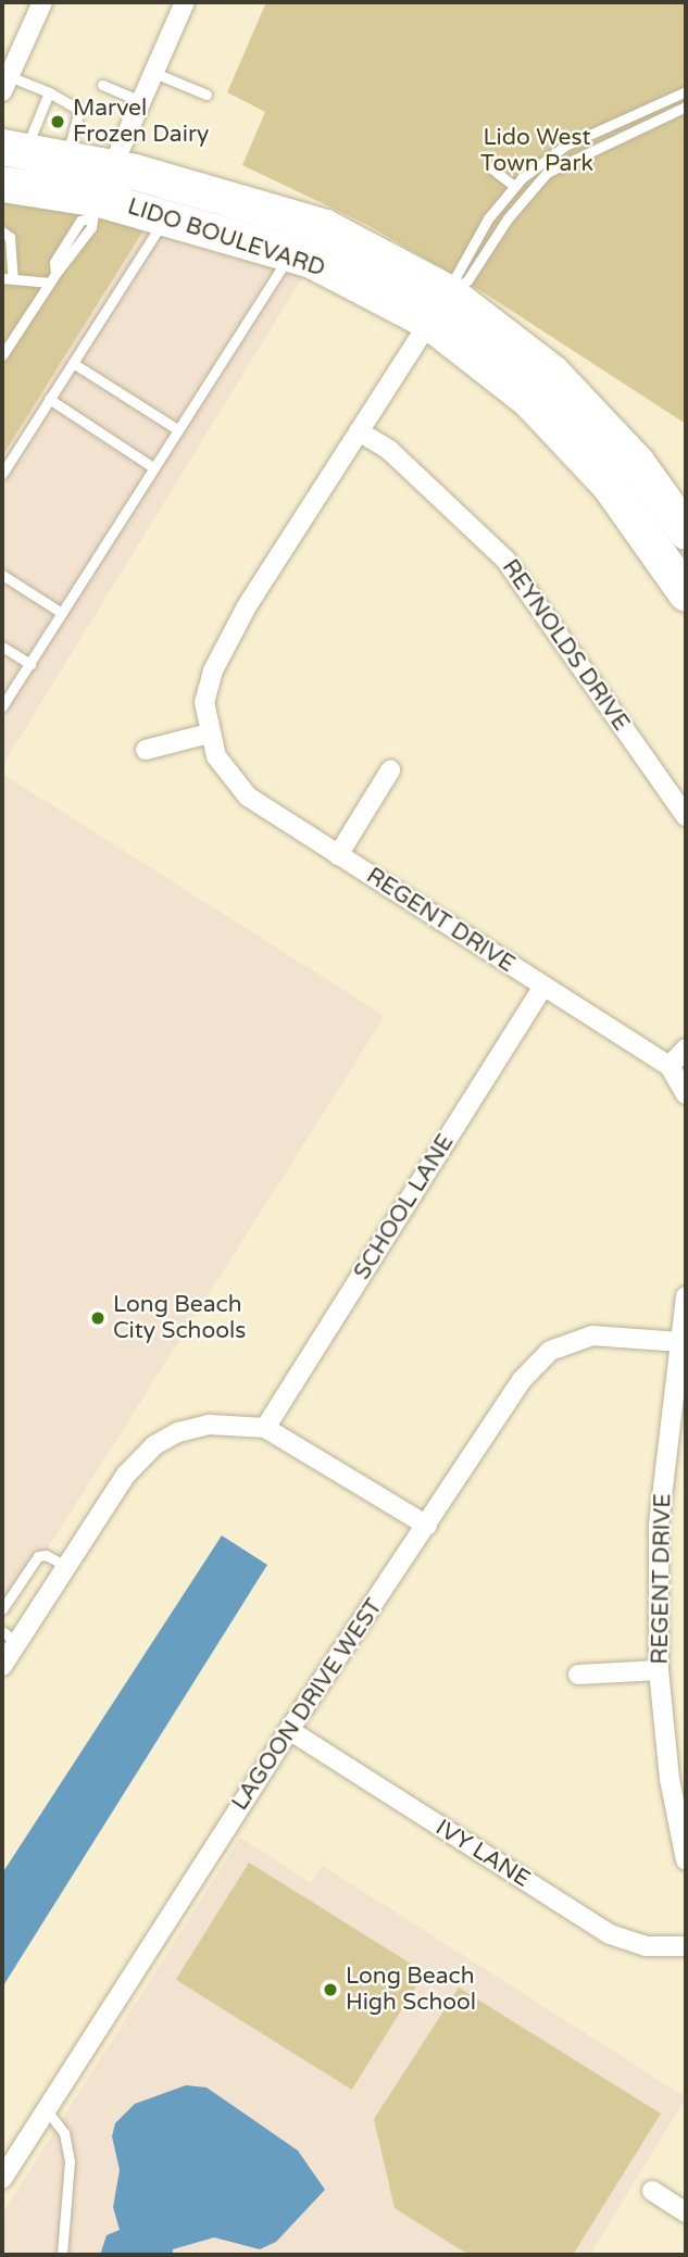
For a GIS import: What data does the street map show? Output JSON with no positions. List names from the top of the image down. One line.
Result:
{"streets":{"highway":["LIDO BOULEVARD"],"street":["REYNOLDS DRIVE","REGENT DRIVE","SCHOOL LANE","LAGOON DRIVE WEST","IVY LANE"]},"crossings":[["LIDO BOULEVARD","REGENT DRIVE"],["REYNOLDS DRIVE","REGENT DRIVE"],["REGENT DRIVE","SCHOOL LANE"],["REGENT DRIVE","LAGOON DRIVE WEST"],["LAGOON DRIVE WEST","IVY LANE"]],"parks":["Lido West Town Park"],"places":["Marvel Frozen Dairy","Long Beach City Schools","Long Beach High School"]}
